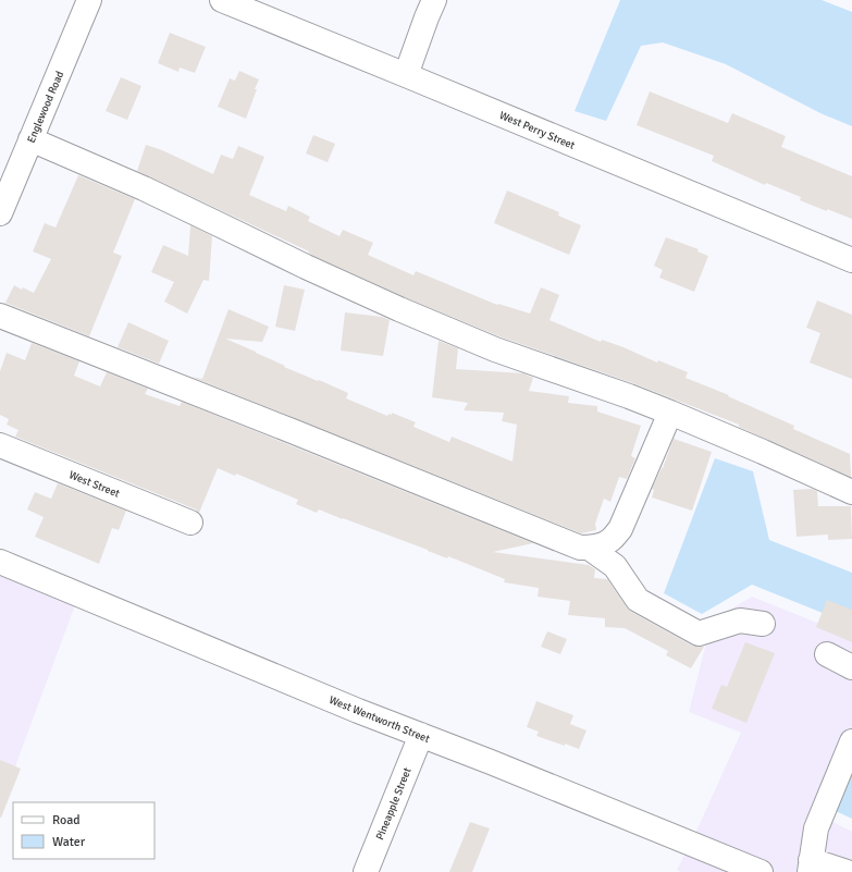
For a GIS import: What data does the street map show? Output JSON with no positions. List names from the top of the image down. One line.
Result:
{"streets":{"street":["Englewood Road","West Perry Street","West Street","West Wentworth Street","Pineapple Street"]},"crossings":[["West Wentworth Street","Pineapple Street"]],"legend":["Road","Water"]}
